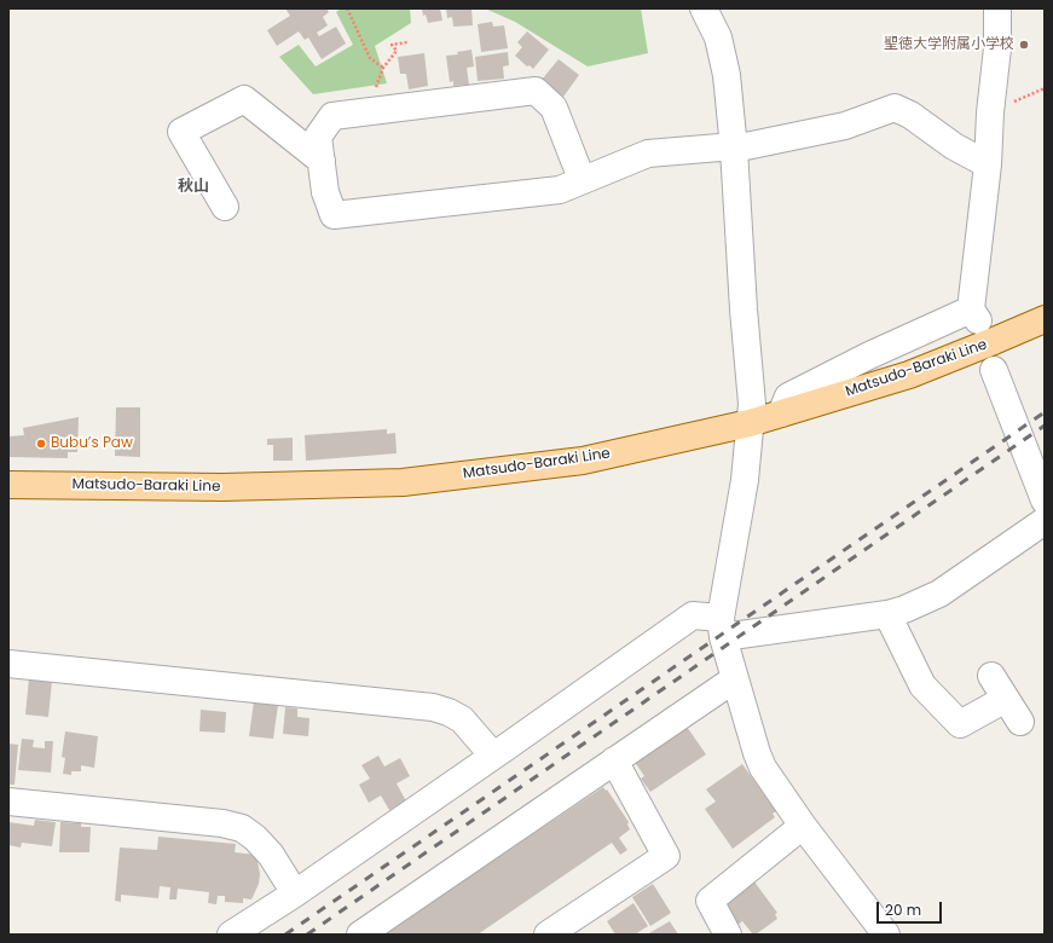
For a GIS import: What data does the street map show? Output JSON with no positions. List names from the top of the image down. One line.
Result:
{"streets":{"main road":["Matsudo-Baraki Line"]},"districts":["秋山"],"places":["聖徳大学附属小学校","Bubu’s Paw"],"scale_bar":"20 m"}
